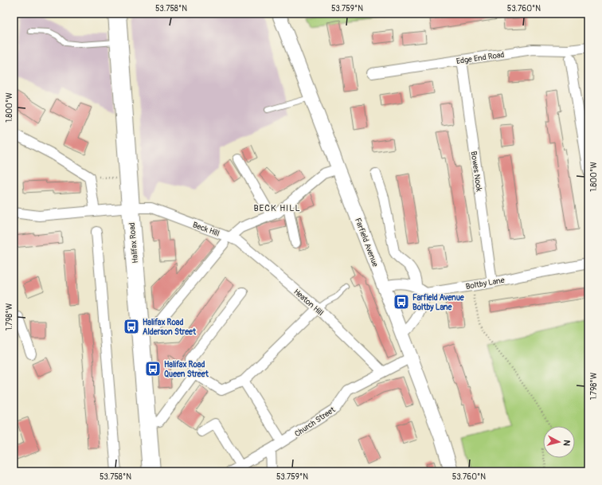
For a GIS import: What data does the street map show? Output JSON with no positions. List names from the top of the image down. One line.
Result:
{"streets":{"highway":["Halifax Road"],"street":["Edge End Road","Bowes Nook","Beck Hill","Farfield Avenue","Boltby Lane","Heaton Hill","Church Street"]},"crossings":[["Edge End Road","Bowes Nook"],["Bowes Nook","Boltby Lane"],["Beck Hill","Farfield Avenue"],["Beck Hill","Halifax Road"],["Beck Hill","Heaton Hill"],["Farfield Avenue","Church Street"],["Heaton Hill","Church Street"]],"districts":["BECK HILL"],"places":{"bus stop":["Farfield Avenue Boltby Lane","Halifax Road Alderson Street","Halifax Road Queen Street"]},"north":"right","coordinates":["53.758°N","53.759°N","53.760°N","1.800°W","1.798°W"]}
